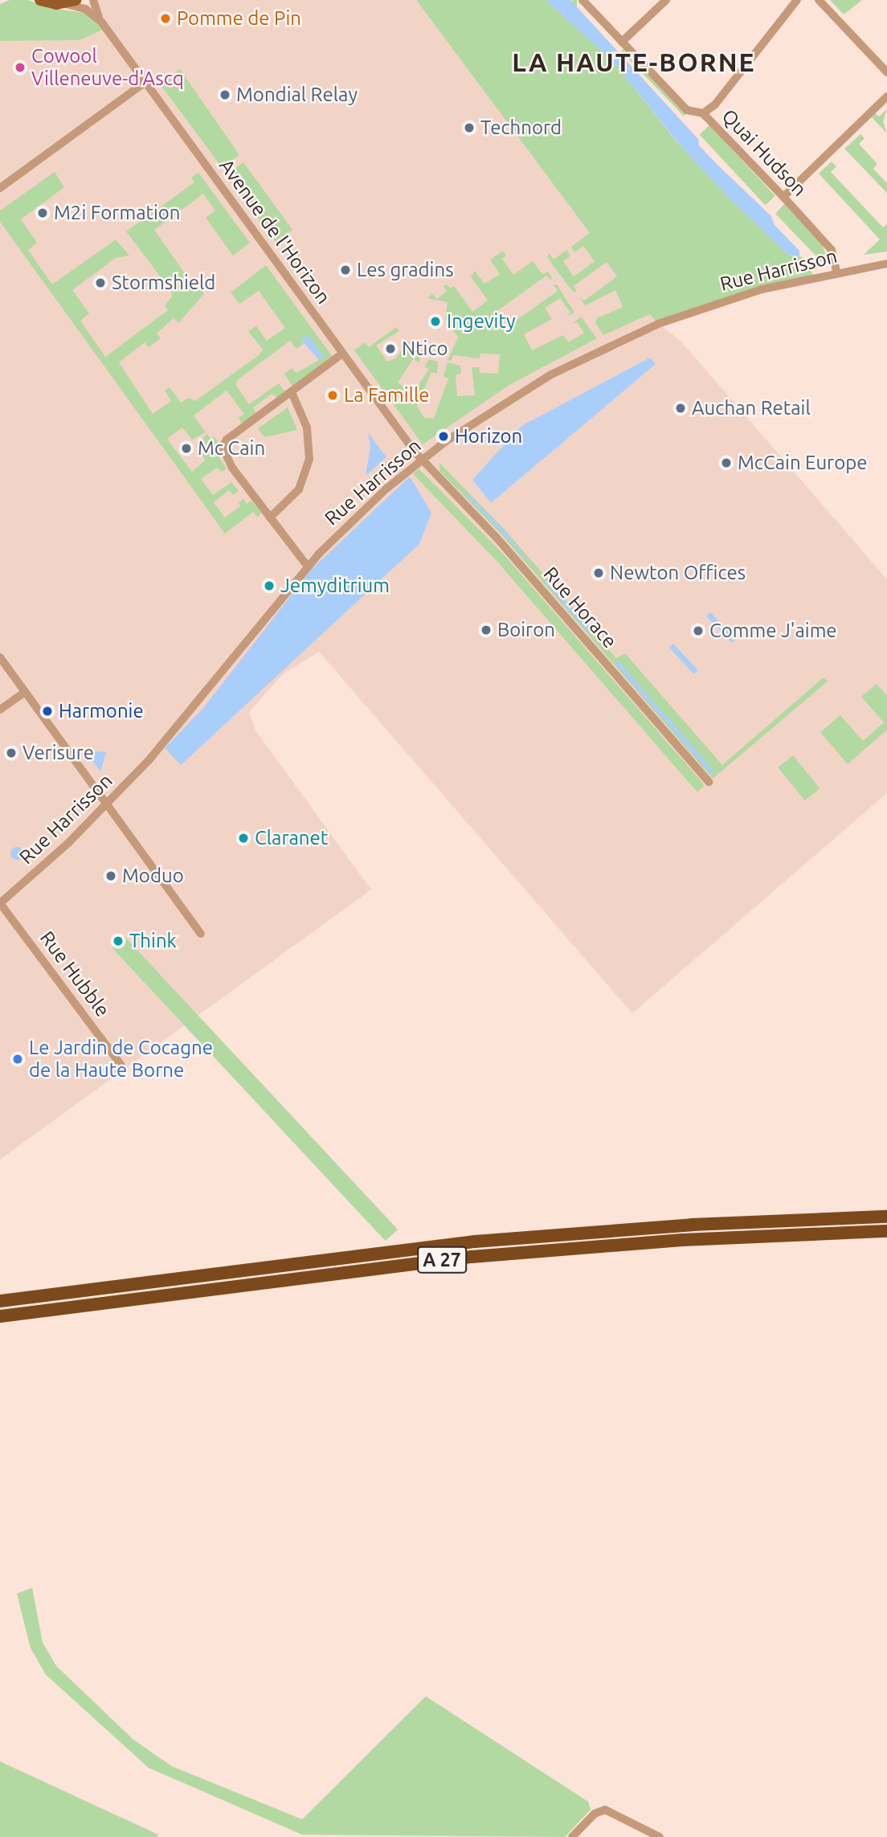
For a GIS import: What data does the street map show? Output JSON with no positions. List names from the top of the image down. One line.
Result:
{"streets":{"highway":["A 27"],"street":["Quai Hudson","Avenue de l'Horizon","Rue Harrisson","Rue Horace","Rue Hubble"]},"crossings":[["Quai Hudson","Rue Harrisson"],["Avenue de l'Horizon","Rue Harrisson"],["Avenue de l'Horizon","Rue Horace"],["Rue Harrisson","Rue Horace"],["Rue Harrisson","Rue Hubble"]],"districts":["LA HAUTE-BORNE"],"places":["Pomme de Pin","Cowool Villeneuve-d'Ascq","Mondial Relay","Technord","M2i Formation","Les gradins","Stormshield","Ingevity","Ntico","La Famille","Auchan Retail","Horizon","Mc Cain","McCain Europe","Newton Offices","Jemyditrium","Boiron","Comme J'aime","Harmonie","Verisure","Claranet","Moduo","Think","Le Jardin de Cocagne de la Haute Borne"]}
